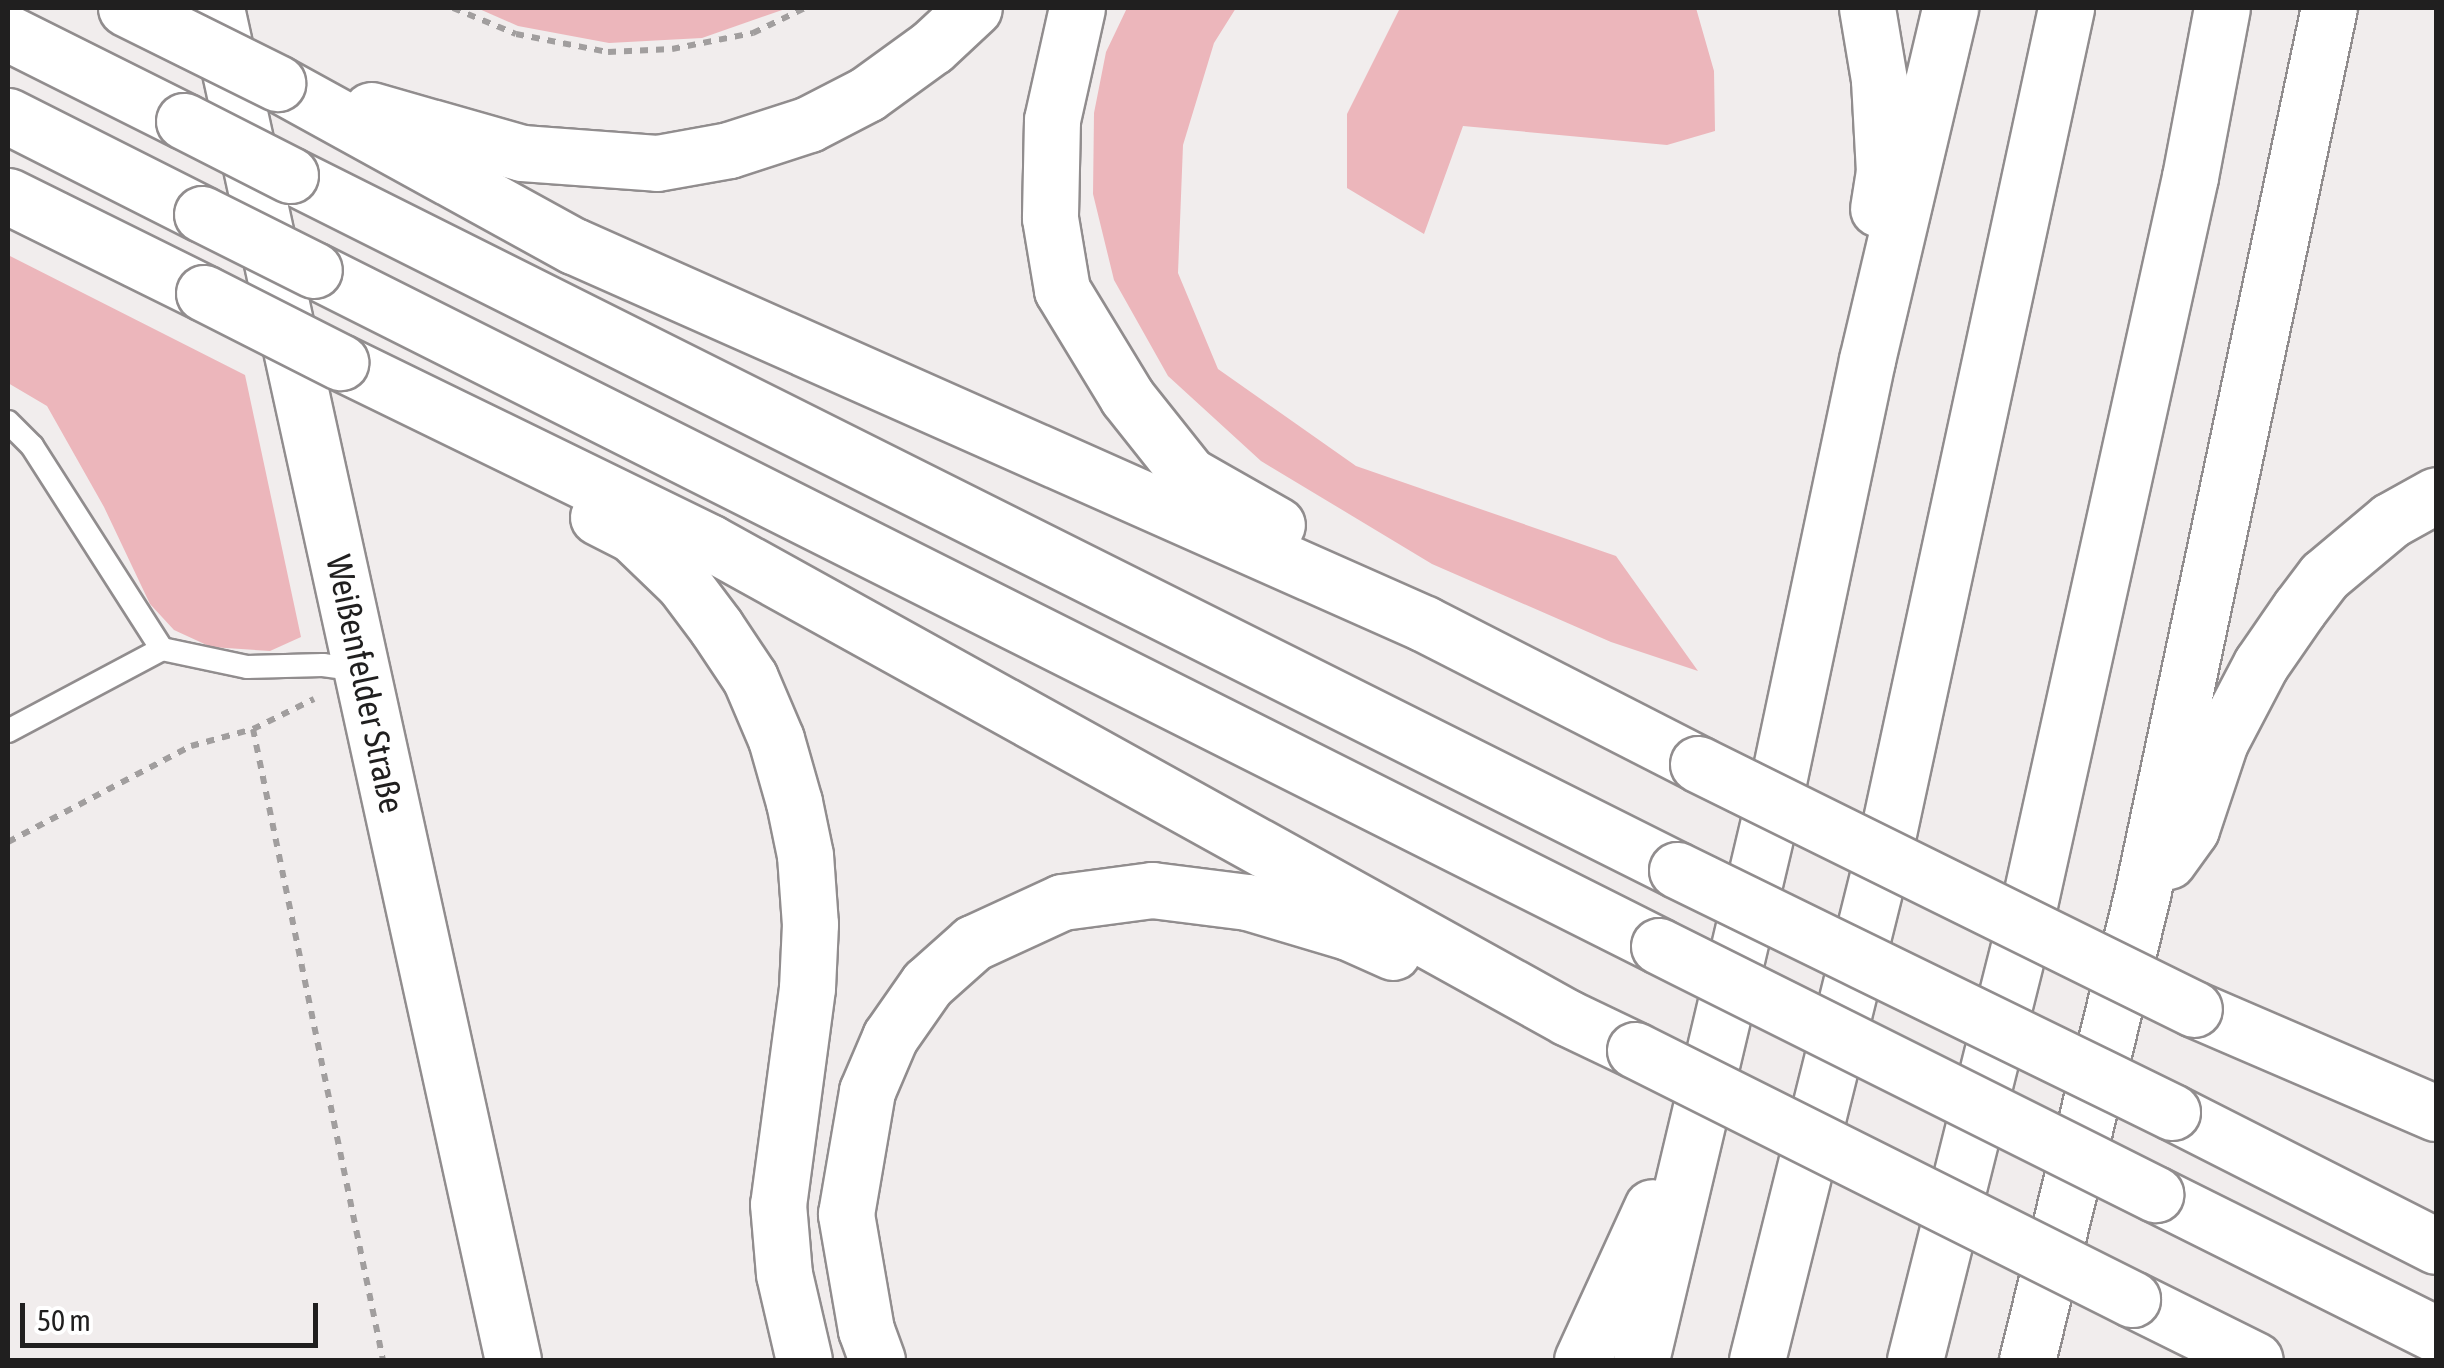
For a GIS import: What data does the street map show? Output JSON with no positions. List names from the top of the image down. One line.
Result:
{"streets":{"main road":["Weißenfelder Straße"]},"scale_bar":"50 m"}
